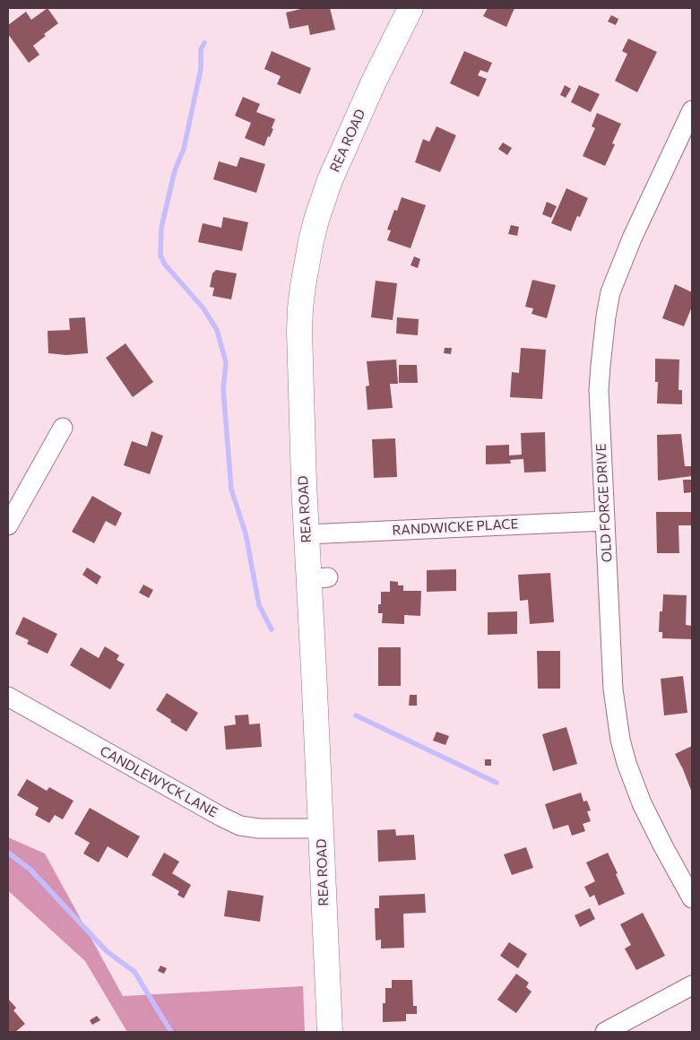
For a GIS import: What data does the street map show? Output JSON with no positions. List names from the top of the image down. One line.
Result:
{"streets":{"main road":["REA ROAD"],"street":["OLD FORGE DRIVE","RANDWICKE PLACE","CANDLEWYCK LANE"]},"crossings":[["REA ROAD","RANDWICKE PLACE"],["REA ROAD","CANDLEWYCK LANE"],["OLD FORGE DRIVE","RANDWICKE PLACE"]]}
